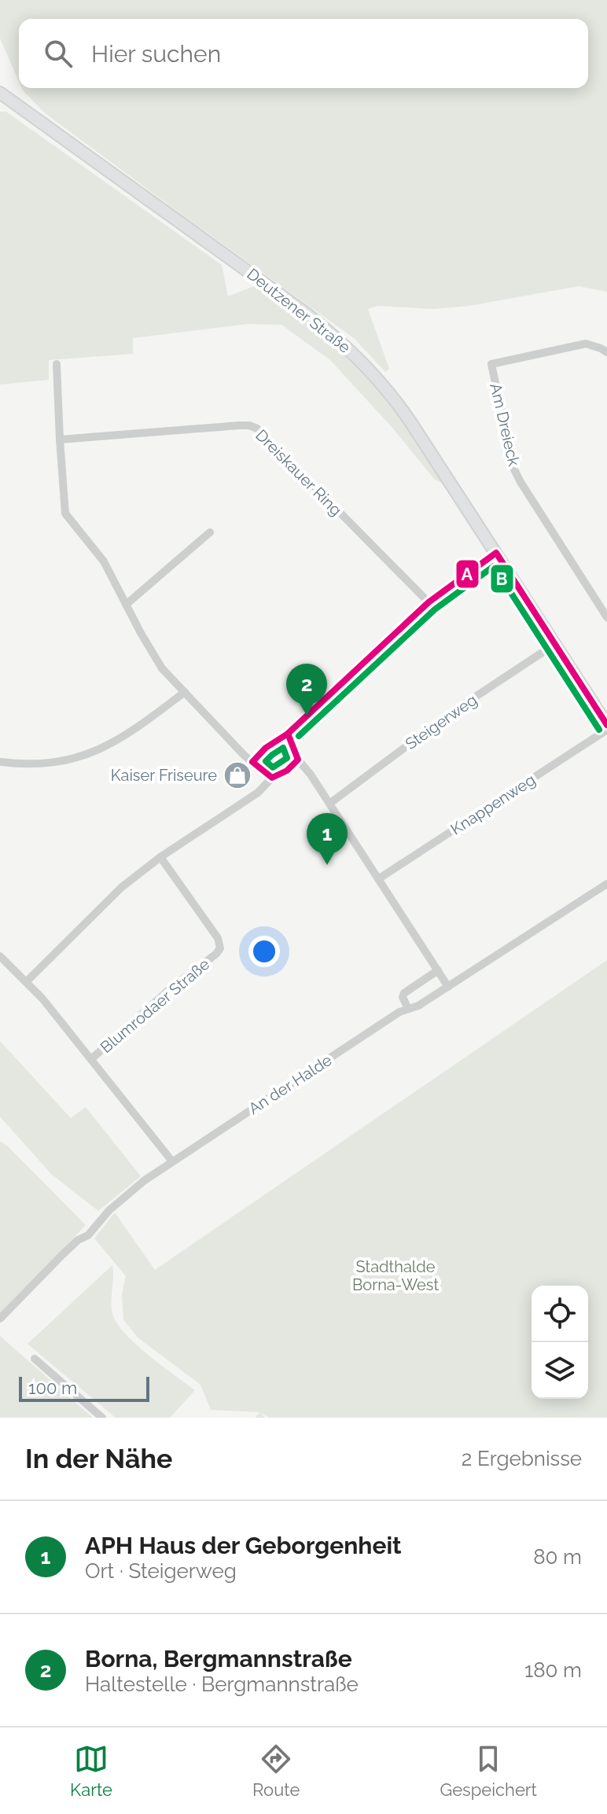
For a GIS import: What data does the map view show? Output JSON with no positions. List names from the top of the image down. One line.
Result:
{"streets":{"main road":["Deutzener Straße"],"street":["Am Dreieck","Dreiskauer Ring","Steigerweg","Knappenweg","Blumrodaer Straße","An der Halde"]},"crossings":[["Deutzener Straße","Steigerweg"],["Deutzener Straße","Knappenweg"]],"parks":["Stadthalde Borna-West"],"places":{"shop":["Kaiser Friseure"]},"lines":["transit line A","transit line B"],"scale_bar":"100 m","page":{"search":"Hier suchen","pins":["2","1"],"scale":"100 m","heading":["In der Nähe","2 Ergebnisse"],"list":[{"mark":"1","name":"APH Haus der Geborgenheit","note":"Ort · Steigerweg","value":"80 m"},{"mark":"2","name":"Borna, Bergmannstraße","note":"Haltestelle · Bergmannstraße","value":"180 m"}],"nav":["Karte","Route","Gespeichert"]}}
